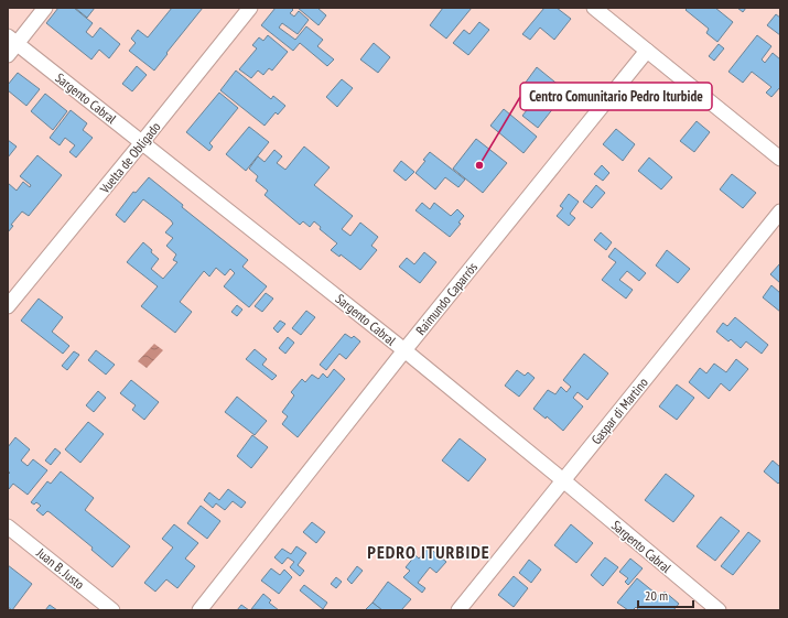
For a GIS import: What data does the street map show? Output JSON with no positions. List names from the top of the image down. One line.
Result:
{"streets":{"street":["Sargento Cabral","Vuelta de Obligado","Raimundo Caparrós","Gaspar di Martino","Juan B. Justo"]},"crossings":[["Sargento Cabral","Vuelta de Obligado"],["Sargento Cabral","Raimundo Caparrós"],["Sargento Cabral","Gaspar di Martino"]],"districts":["PEDRO ITURBIDE"],"places":["Centro Comunitario Pedro Iturbide"],"scale_bar":"20 m"}
